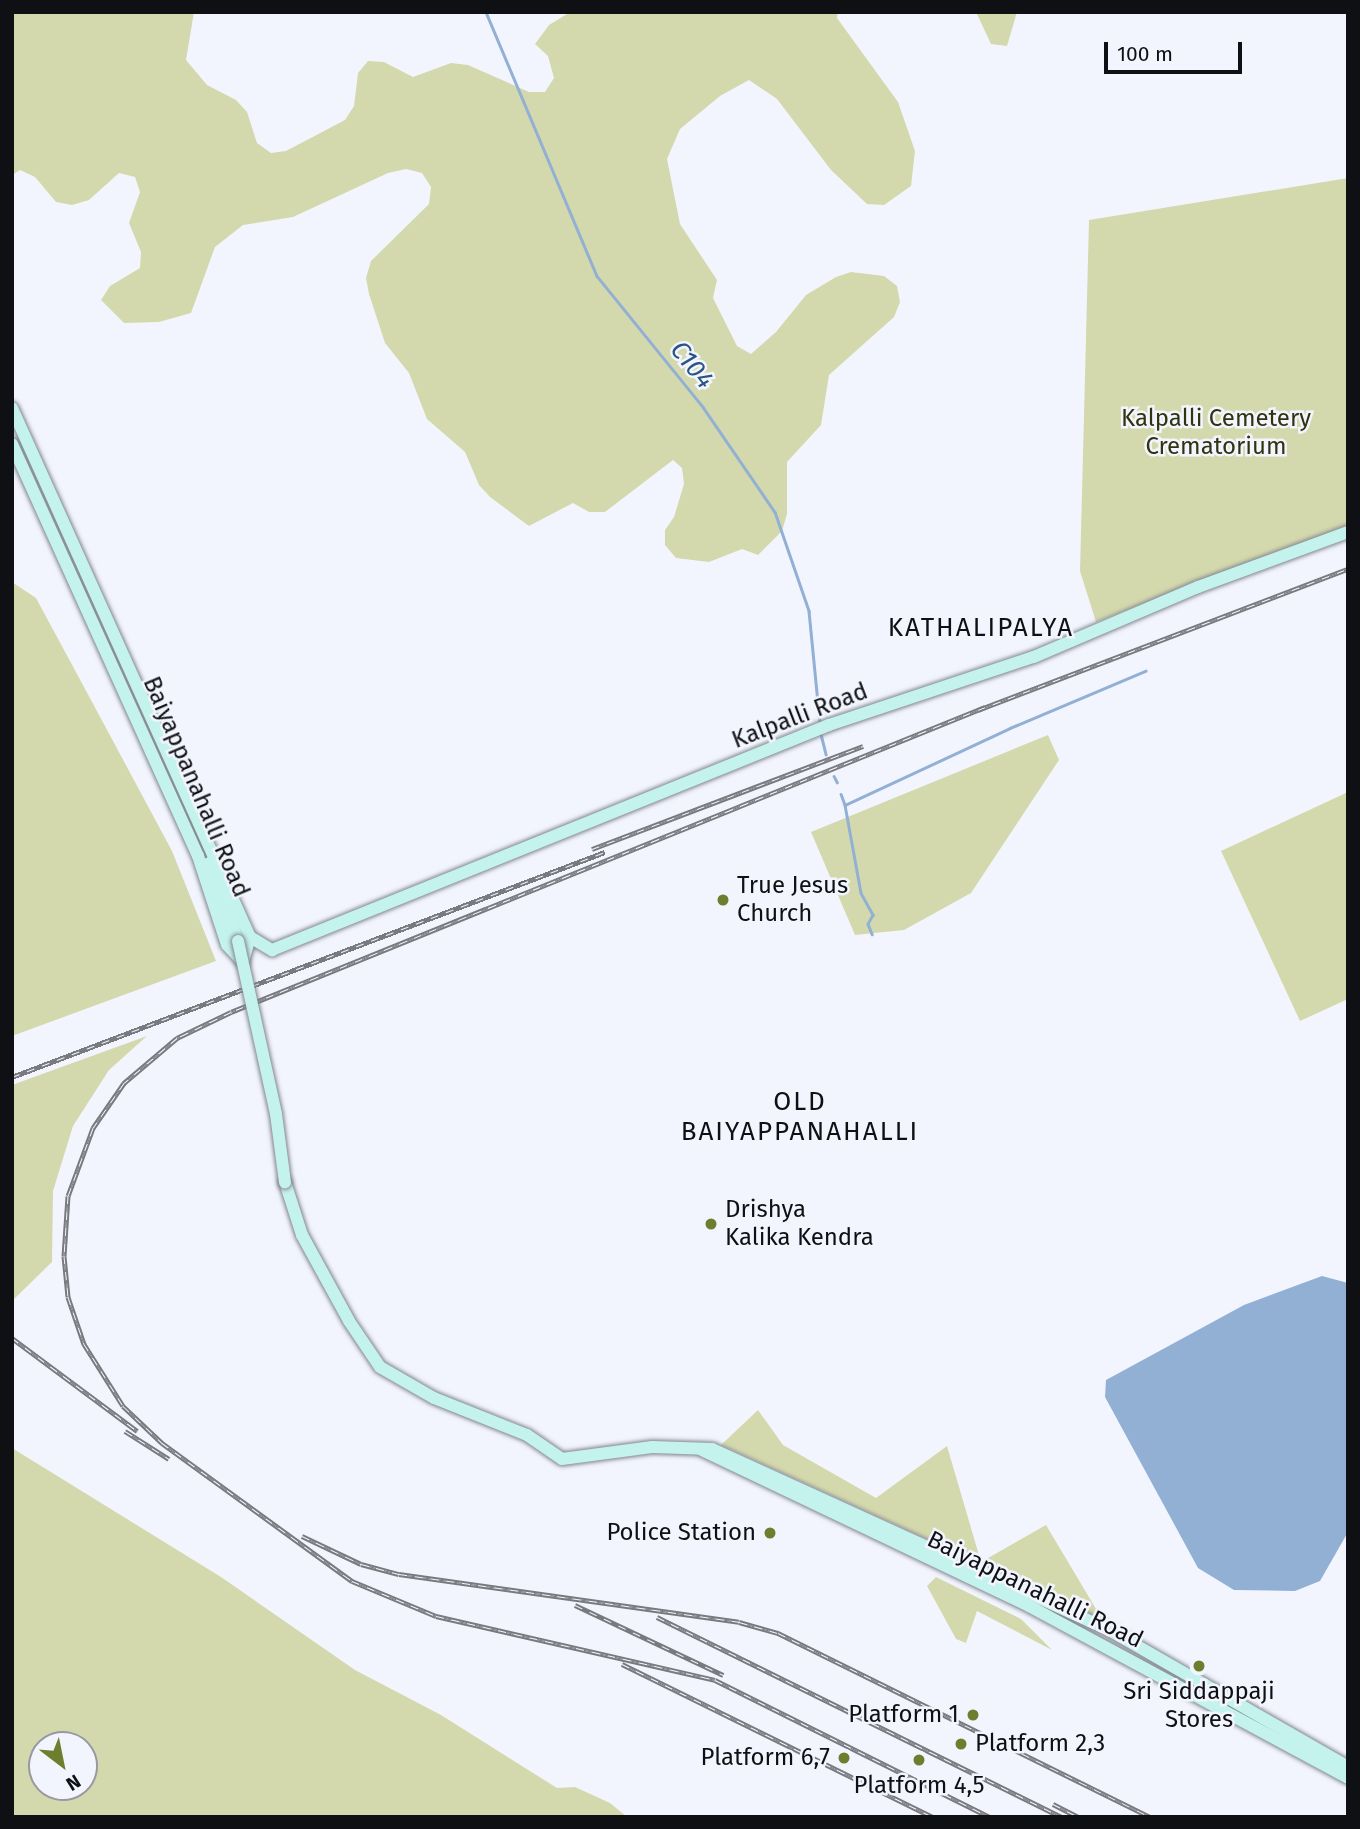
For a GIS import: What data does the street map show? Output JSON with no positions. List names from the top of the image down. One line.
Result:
{"streets":{"street":["Kalpalli Road","Baiyappanahalli Road"]},"crossings":[["Kalpalli Road","Baiyappanahalli Road"]],"districts":["KATHALIPALYA","OLD BAIYAPPANAHALLI"],"water":["C104"],"parks":["Kalpalli Cemetery Crematorium"],"places":["True Jesus Church","Drishya Kalika Kendra","Police Station","Sri Siddappaji Stores","Platform 1","Platform 2,3","Platform 6,7","Platform 4,5"],"scale_bar":"100 m","north":"bottom right"}
